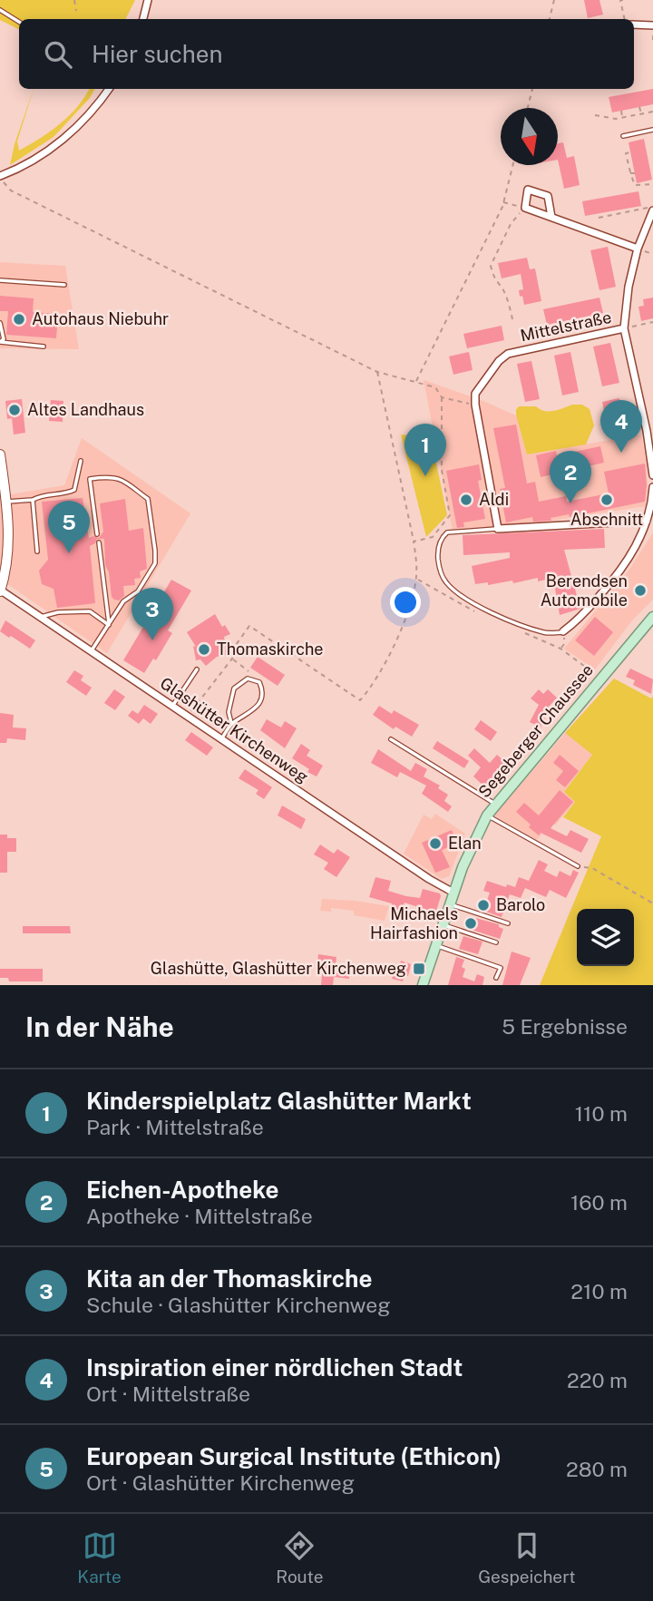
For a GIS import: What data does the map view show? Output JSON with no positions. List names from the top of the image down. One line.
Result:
{"streets":{"main road":["Segeberger Chaussee"],"street":["Mittelstraße","Glashütter Kirchenweg"]},"crossings":[["Glashütter Kirchenweg","Segeberger Chaussee"]],"places":{"other":["Autohaus Niebuhr","Altes Landhaus","Aldi","Abschnitt","Berendsen Automobile","Thomaskirche","Elan","Barolo","Michaels Hairfashion"],"transit":["Glashütte, Glashütter Kirchenweg"]},"north":"bottom","page":{"search":"Hier suchen","pins":["4","1","2","5","3"],"heading":["In der Nähe","5 Ergebnisse"],"list":[{"mark":"1","name":"Kinderspielplatz Glashütter Markt","note":"Park · Mittelstraße","value":"110 m"},{"mark":"2","name":"Eichen-Apotheke","note":"Apotheke · Mittelstraße","value":"160 m"},{"mark":"3","name":"Kita an der Thomaskirche","note":"Schule · Glashütter Kirchenweg","value":"210 m"},{"mark":"4","name":"Inspiration einer nördlichen Stadt","note":"Ort · Mittelstraße","value":"220 m"},{"mark":"5","name":"European Surgical Institute (Ethicon)","note":"Ort · Glashütter Kirchenweg","value":"280 m"}],"nav":["Karte","Route","Gespeichert"]}}
